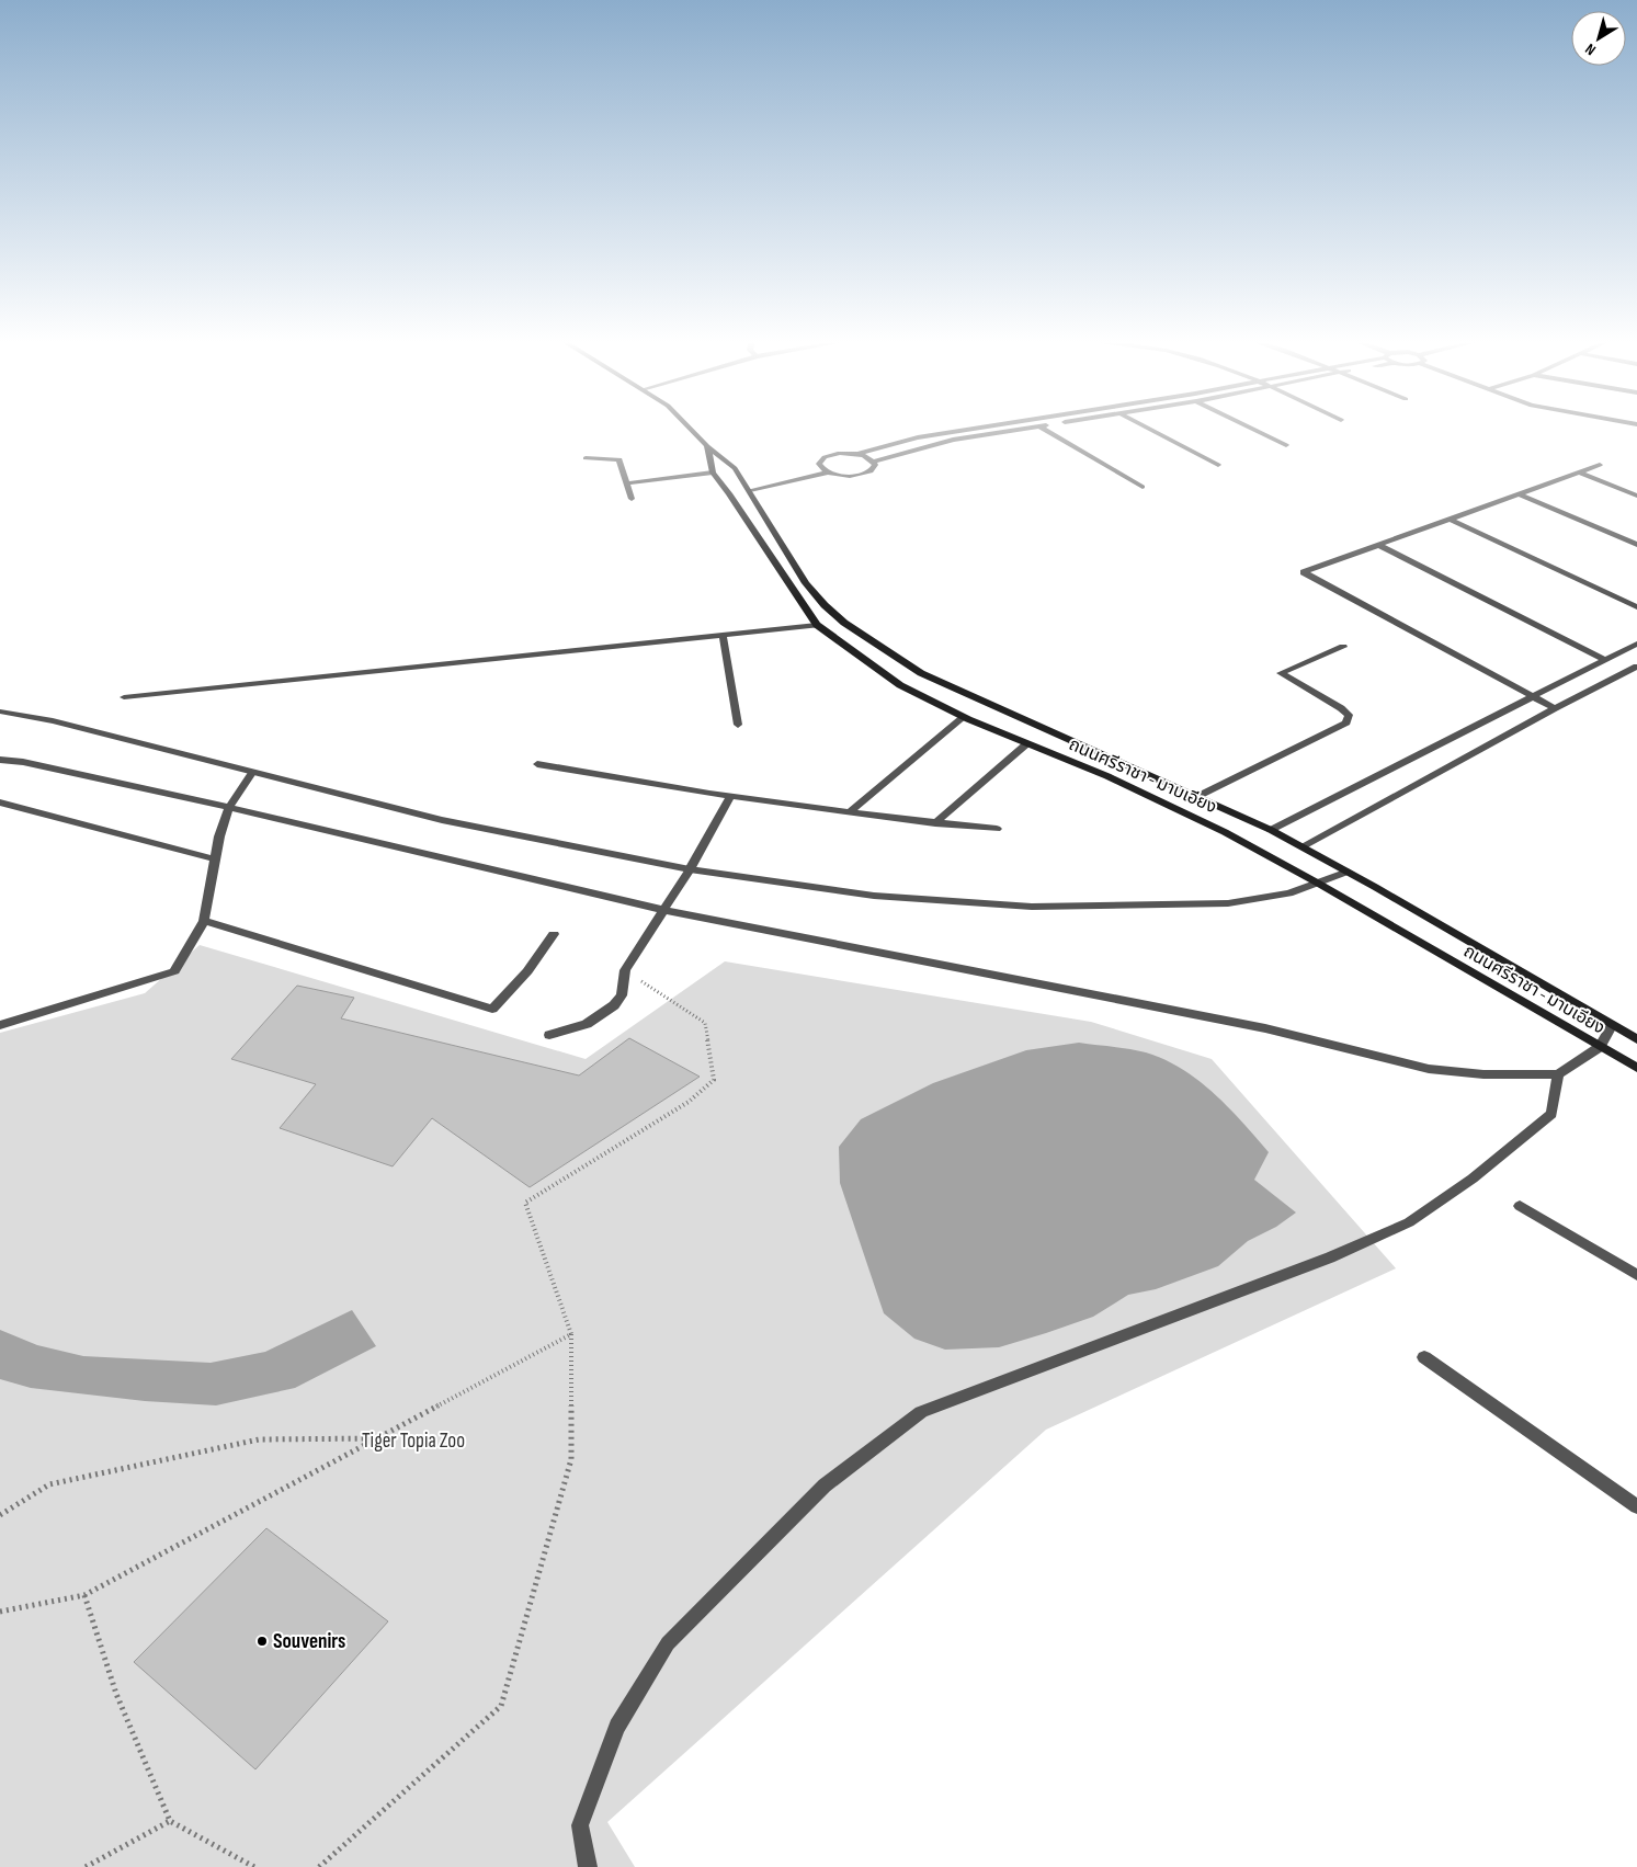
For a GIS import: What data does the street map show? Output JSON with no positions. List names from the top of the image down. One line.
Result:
{"streets":{"main road":["ถนนศรีราชา - มาบเอียง"]},"parks":["Tiger Topia Zoo"],"places":["Souvenirs"],"north":"bottom left"}
